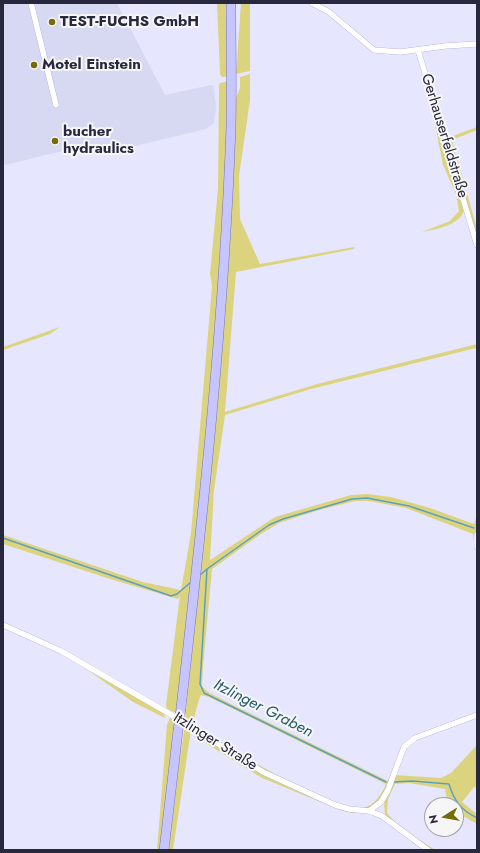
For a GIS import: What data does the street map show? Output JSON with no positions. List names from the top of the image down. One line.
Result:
{"streets":{"street":["Gerhauserfeldstraße","Itzlinger Straße"]},"water":["Itzlinger Graben"],"places":["TEST-FUCHS GmbH","Motel Einstein","bucher hydraulics"],"north":"left"}
